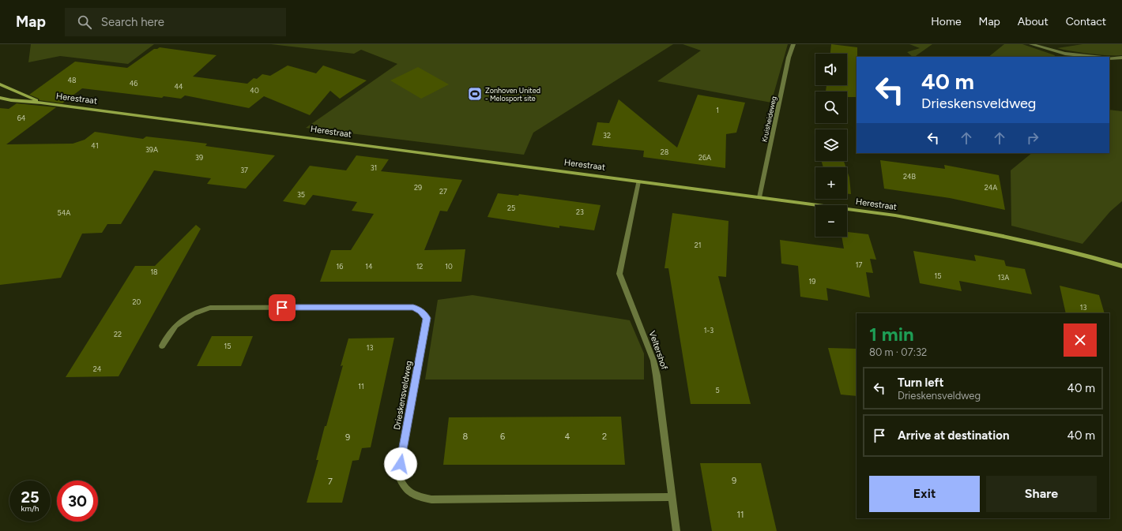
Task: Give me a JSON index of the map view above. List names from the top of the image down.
{
  "streets": {
    "street": [
      "Herestraat",
      "Kruisheideweg",
      "Veltershof",
      "Drieskensveldweg"
    ]
  },
  "crossings": [
    ["Herestraat", "Kruisheideweg"],
    ["Herestraat", "Veltershof"],
    ["Veltershof", "Drieskensveldweg"]
  ],
  "places": {
    "sports": ["Zonhoven United - Melosport site"]
  },
  "house_numbers": [
    "48",
    "46",
    "44",
    "40",
    "1",
    "64",
    "32",
    "41",
    "39A",
    "28",
    "39",
    "26A",
    "31",
    "37",
    "24B",
    "29",
    "24A",
    "27",
    "35",
    "25",
    "23",
    "54A",
    "21",
    "17",
    "16",
    "14",
    "12",
    "10",
    "18",
    "15",
    "13A",
    "19",
    "20",
    "13",
    "1-3",
    "22",
    "15",
    "13",
    "24",
    "11",
    "5",
    "8",
    "6",
    "4",
    "2",
    "9",
    "9",
    "7",
    "11"
  ],
  "page": {
    "header": "Map",
    "search": "Search here",
    "nav": [
      "Home",
      "Map",
      "About",
      "Contact"
    ],
    "map_buttons": ["+", "−"],
    "turn": ["40 m", "Drieskensveldweg"],
    "heading": ["1 min", "80 m · 07:32"],
    "list": [
      {
        "name": "Turn left",
        "note": "Drieskensveldweg",
        "value": "40 m"
      },
      {
        "name": "Arrive at destination",
        "value": "40 m"
      }
    ],
    "buttons": ["Exit", "Share"],
    "speed": "25 km/h",
    "limit": "30"
  }
}
